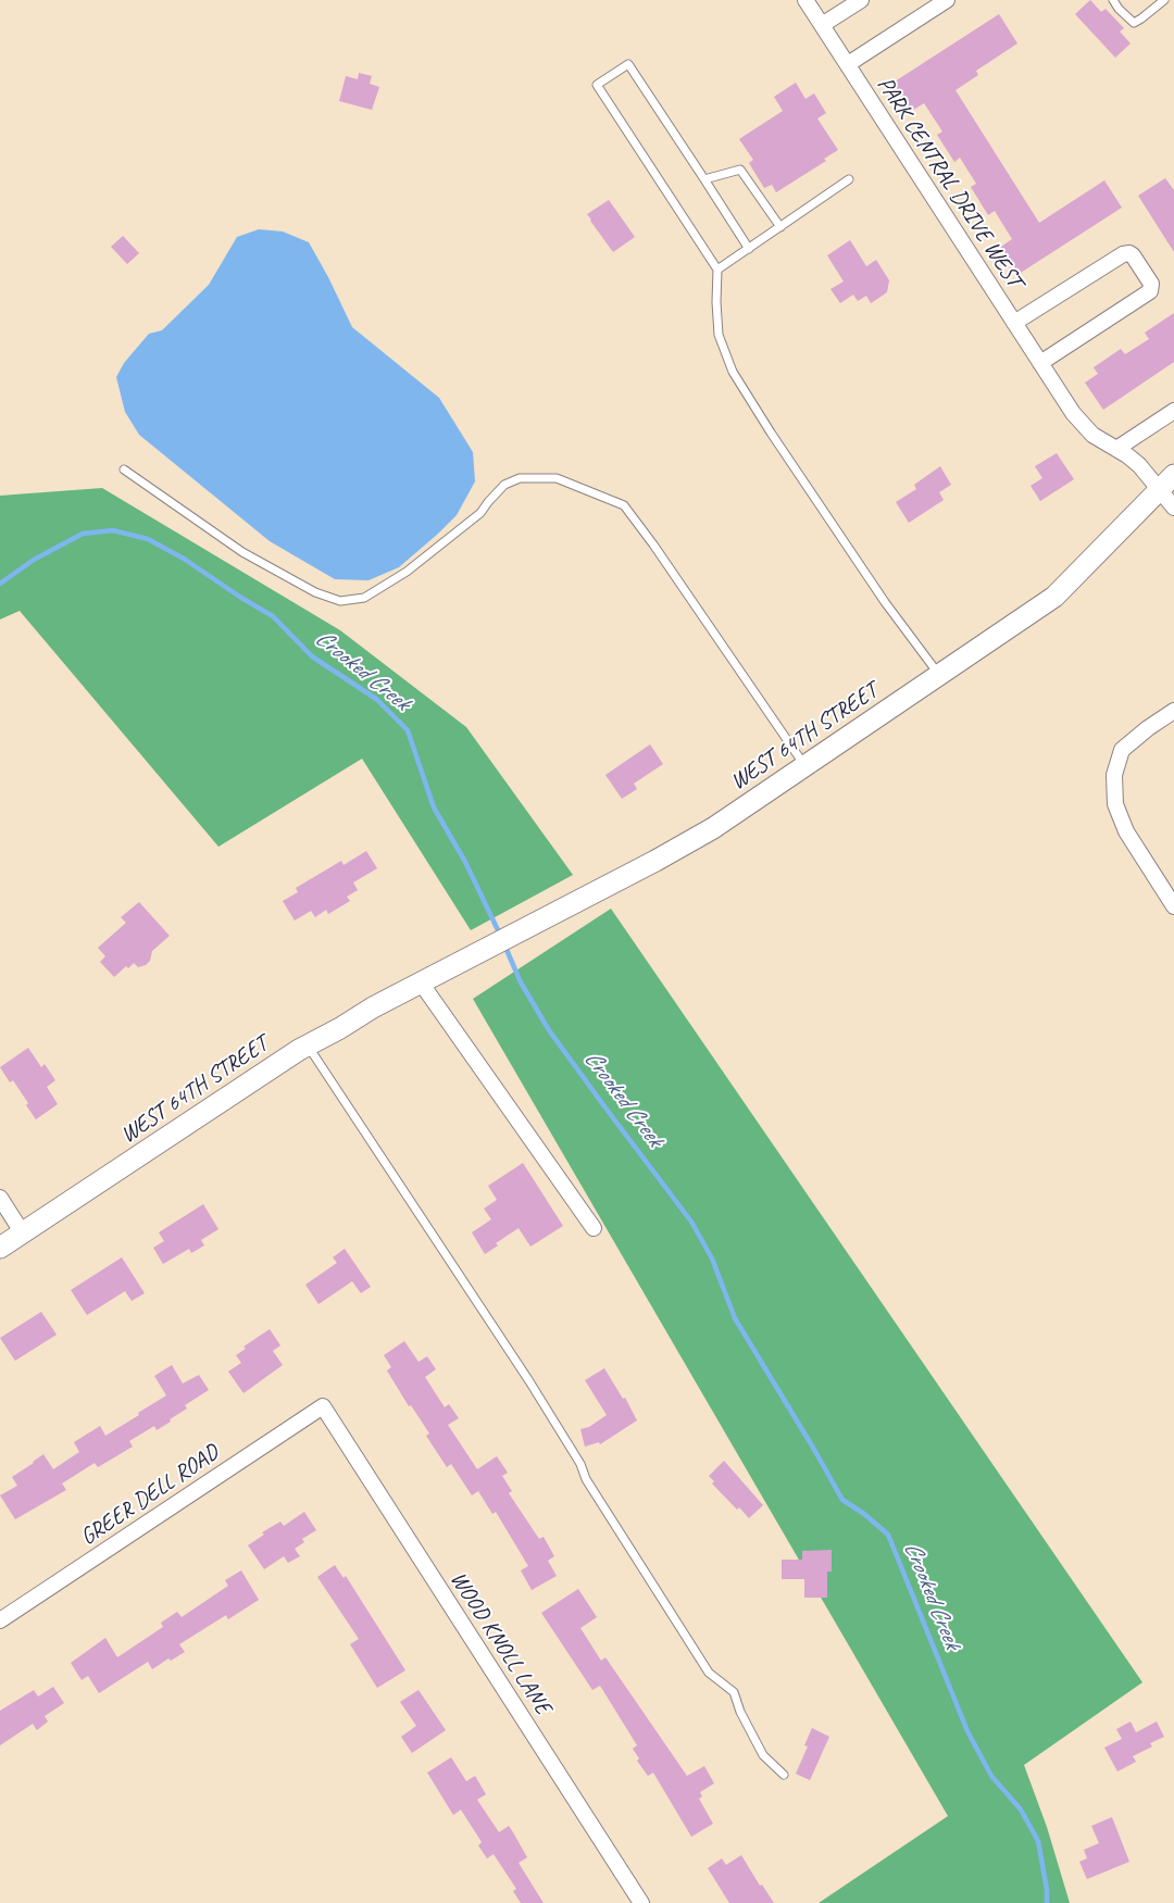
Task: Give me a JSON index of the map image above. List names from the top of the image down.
{
  "streets": {
    "street": [
      "PARK CENTRAL DRIVE WEST",
      "WEST 64TH STREET",
      "GREER DELL ROAD",
      "WOOD KNOLL LANE"
    ]
  },
  "crossings": [
    ["PARK CENTRAL DRIVE WEST", "WEST 64TH STREET"],
    ["GREER DELL ROAD", "WOOD KNOLL LANE"]
  ],
  "water": ["Crooked Creek"]
}
